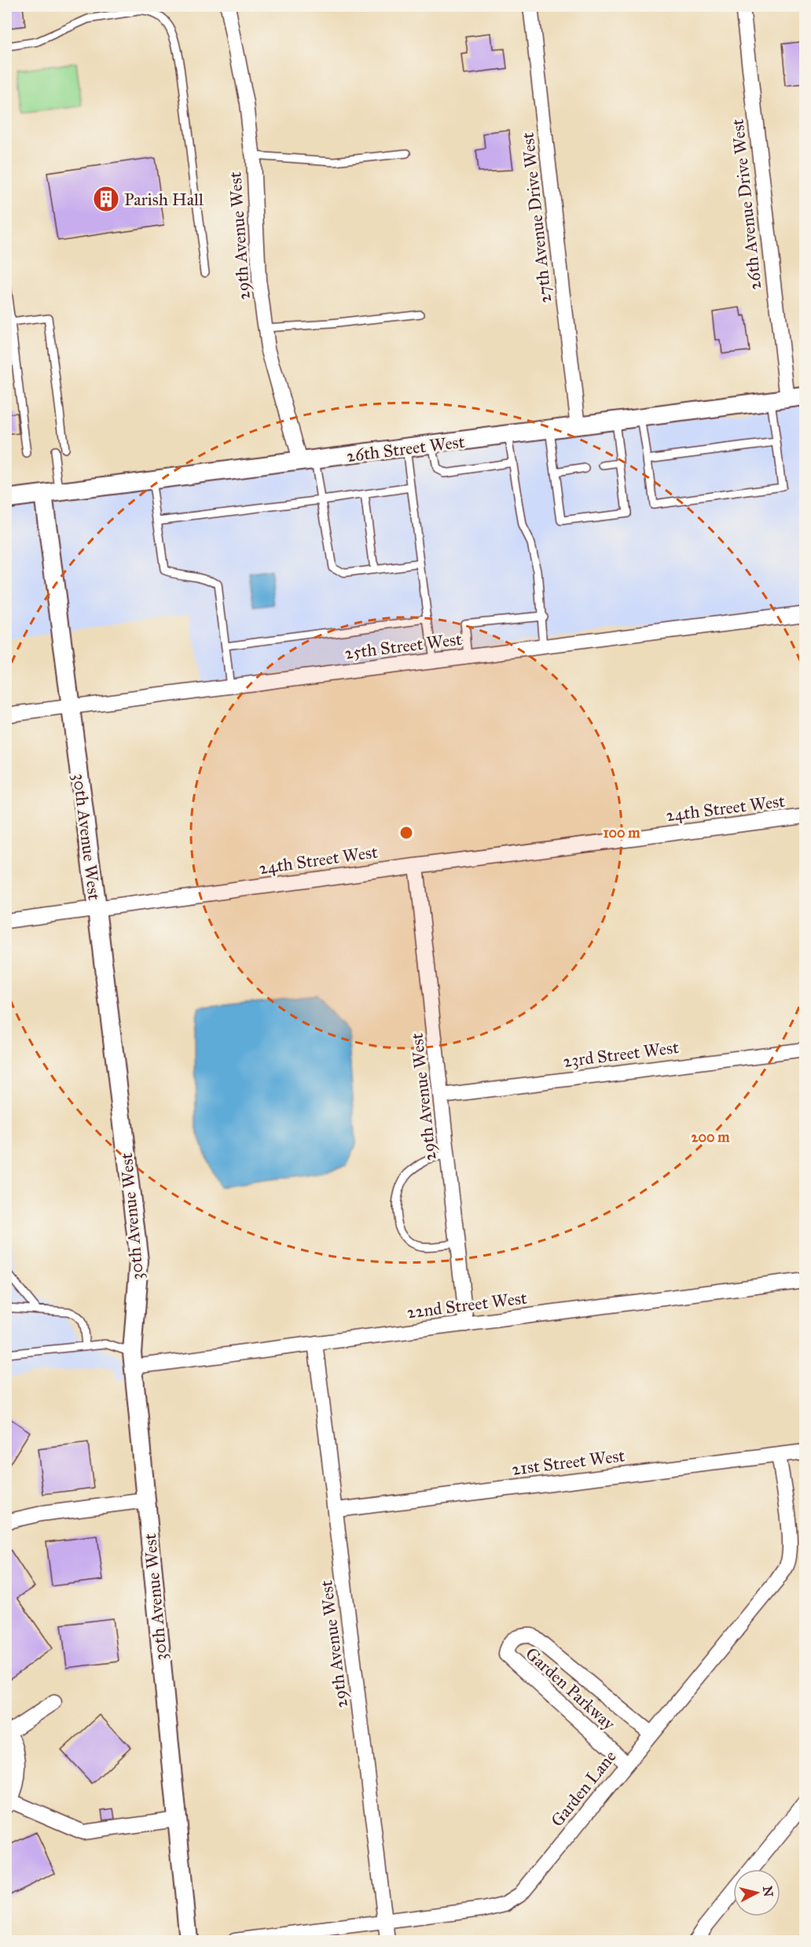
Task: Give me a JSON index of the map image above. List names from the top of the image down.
{
  "streets": {
    "street": [
      "26th Avenue Drive West",
      "27th Avenue Drive West",
      "29th Avenue West",
      "26th Street West",
      "25th Street West",
      "24th Street West",
      "30th Avenue West",
      "23rd Street West",
      "22nd Street West",
      "21st Street West",
      "Garden Parkway",
      "Garden Lane"
    ]
  },
  "crossings": [
    ["26th Avenue Drive West", "26th Street West"],
    ["27th Avenue Drive West", "26th Street West"],
    ["29th Avenue West", "26th Street West"],
    ["29th Avenue West", "24th Street West"],
    ["29th Avenue West", "23rd Street West"],
    ["29th Avenue West", "22nd Street West"],
    ["29th Avenue West", "21st Street West"],
    ["29th Avenue West", "Garden Lane"],
    ["26th Street West", "30th Avenue West"],
    ["25th Street West", "30th Avenue West"],
    ["24th Street West", "30th Avenue West"],
    ["30th Avenue West", "22nd Street West"],
    ["21st Street West", "Garden Lane"],
    ["Garden Parkway", "Garden Lane"]
  ],
  "places": {
    "building": ["Parish Hall"]
  },
  "north": "right",
  "rings": ["100 m", "200 m"]
}
